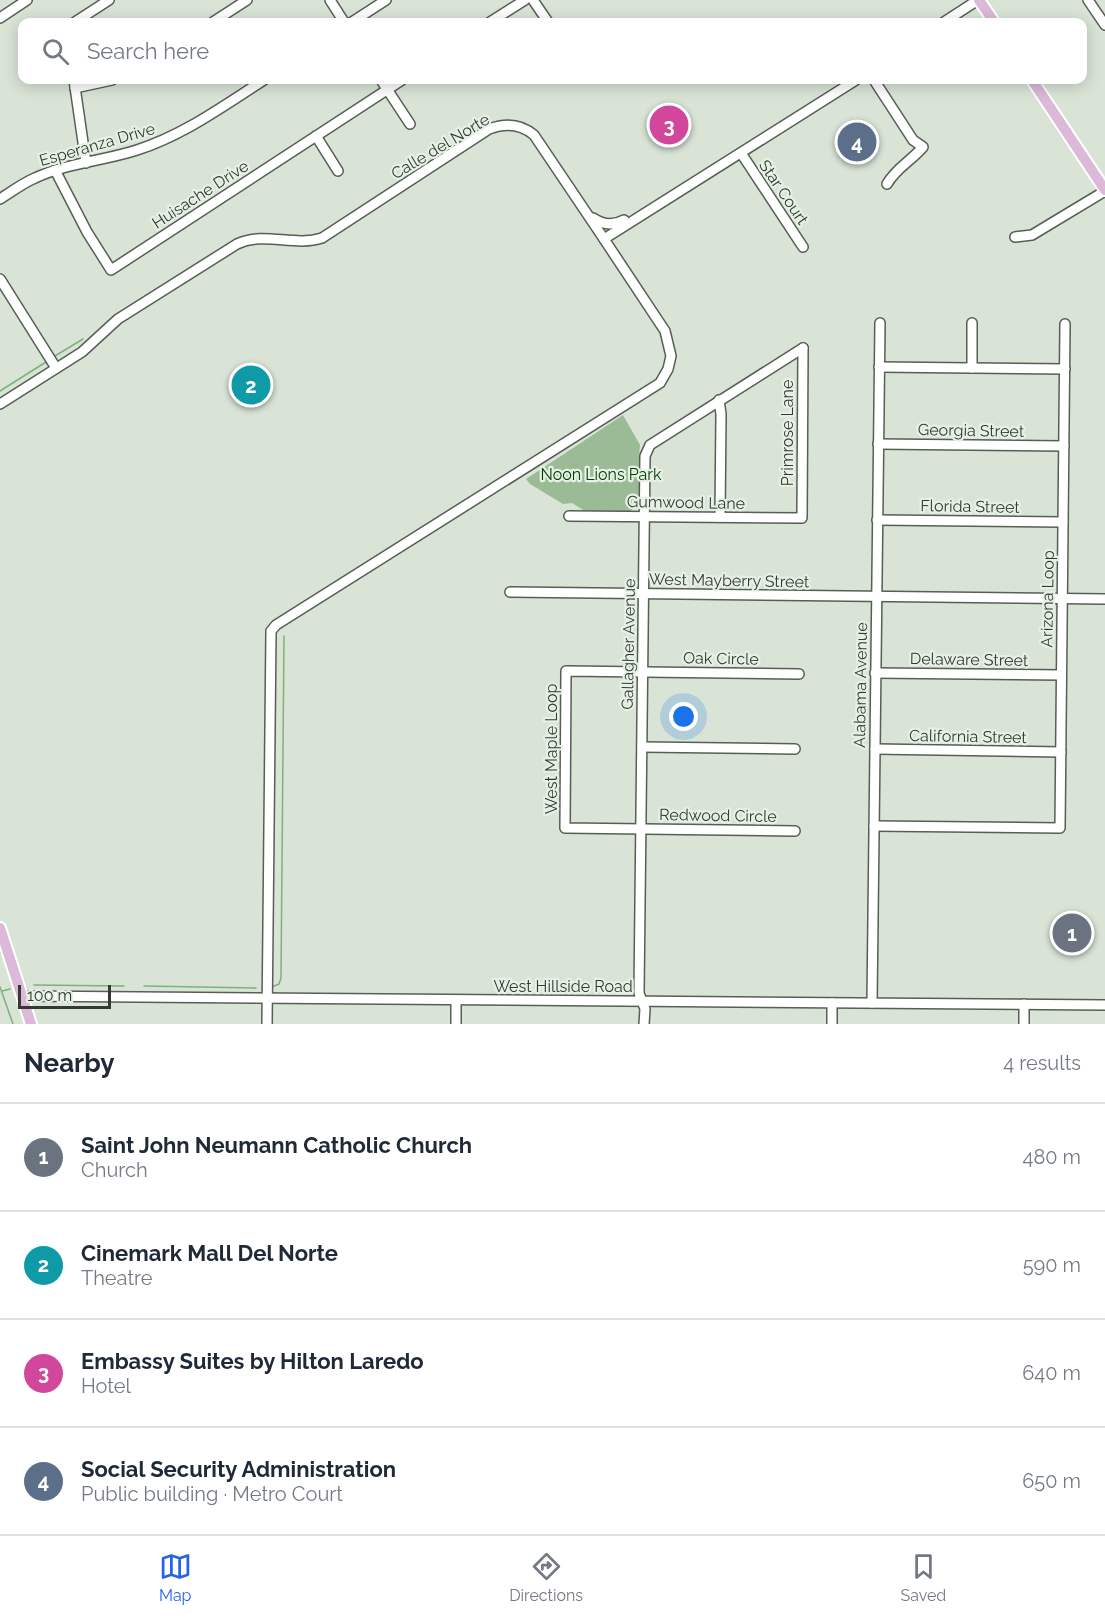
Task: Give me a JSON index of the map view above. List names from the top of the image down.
{
  "streets": {
    "street": [
      "Esperanza Drive",
      "Calle del Norte",
      "Star Court",
      "Huisache Drive",
      "Georgia Street",
      "Primrose Lane",
      "Gumwood Lane",
      "Florida Street",
      "West Mayberry Street",
      "Arizona Loop",
      "Gallagher Avenue",
      "Oak Circle",
      "Delaware Street",
      "Alabama Avenue",
      "California Street",
      "West Maple Loop",
      "Redwood Circle",
      "West Hillside Road"
    ]
  },
  "crossings": [
    ["Esperanza Drive", "Huisache Drive"],
    ["Calle del Norte", "West Hillside Road"],
    ["Georgia Street", "Arizona Loop"],
    ["Georgia Street", "Alabama Avenue"],
    ["Primrose Lane", "Gumwood Lane"],
    ["Primrose Lane", "Gallagher Avenue"],
    ["Gumwood Lane", "Gallagher Avenue"],
    ["Florida Street", "Arizona Loop"],
    ["Florida Street", "Alabama Avenue"],
    ["West Mayberry Street", "Arizona Loop"],
    ["West Mayberry Street", "Gallagher Avenue"],
    ["West Mayberry Street", "Alabama Avenue"],
    ["Arizona Loop", "Delaware Street"],
    ["Arizona Loop", "Alabama Avenue"],
    ["Arizona Loop", "California Street"],
    ["Gallagher Avenue", "Oak Circle"],
    ["Gallagher Avenue", "West Maple Loop"],
    ["Gallagher Avenue", "Redwood Circle"],
    ["Gallagher Avenue", "West Hillside Road"],
    ["Oak Circle", "West Maple Loop"],
    ["Delaware Street", "Alabama Avenue"],
    ["Alabama Avenue", "California Street"],
    ["Alabama Avenue", "West Hillside Road"],
    ["West Maple Loop", "Redwood Circle"]
  ],
  "parks": ["Noon Lions Park"],
  "scale_bar": "100 m",
  "page": {
    "search": "Search here",
    "pins": [
      "3",
      "4",
      "2",
      "1"
    ],
    "scale": "100 m",
    "heading": ["Nearby", "4 results"],
    "list": [
      {
        "mark": "1",
        "name": "Saint John Neumann Catholic Church",
        "note": "Church",
        "value": "480 m"
      },
      {
        "mark": "2",
        "name": "Cinemark Mall Del Norte",
        "note": "Theatre",
        "value": "590 m"
      },
      {
        "mark": "3",
        "name": "Embassy Suites by Hilton Laredo",
        "note": "Hotel",
        "value": "640 m"
      },
      {
        "mark": "4",
        "name": "Social Security Administration",
        "note": "Public building · Metro Court",
        "value": "650 m"
      }
    ],
    "nav": ["Map", "Directions", "Saved"]
  }
}
